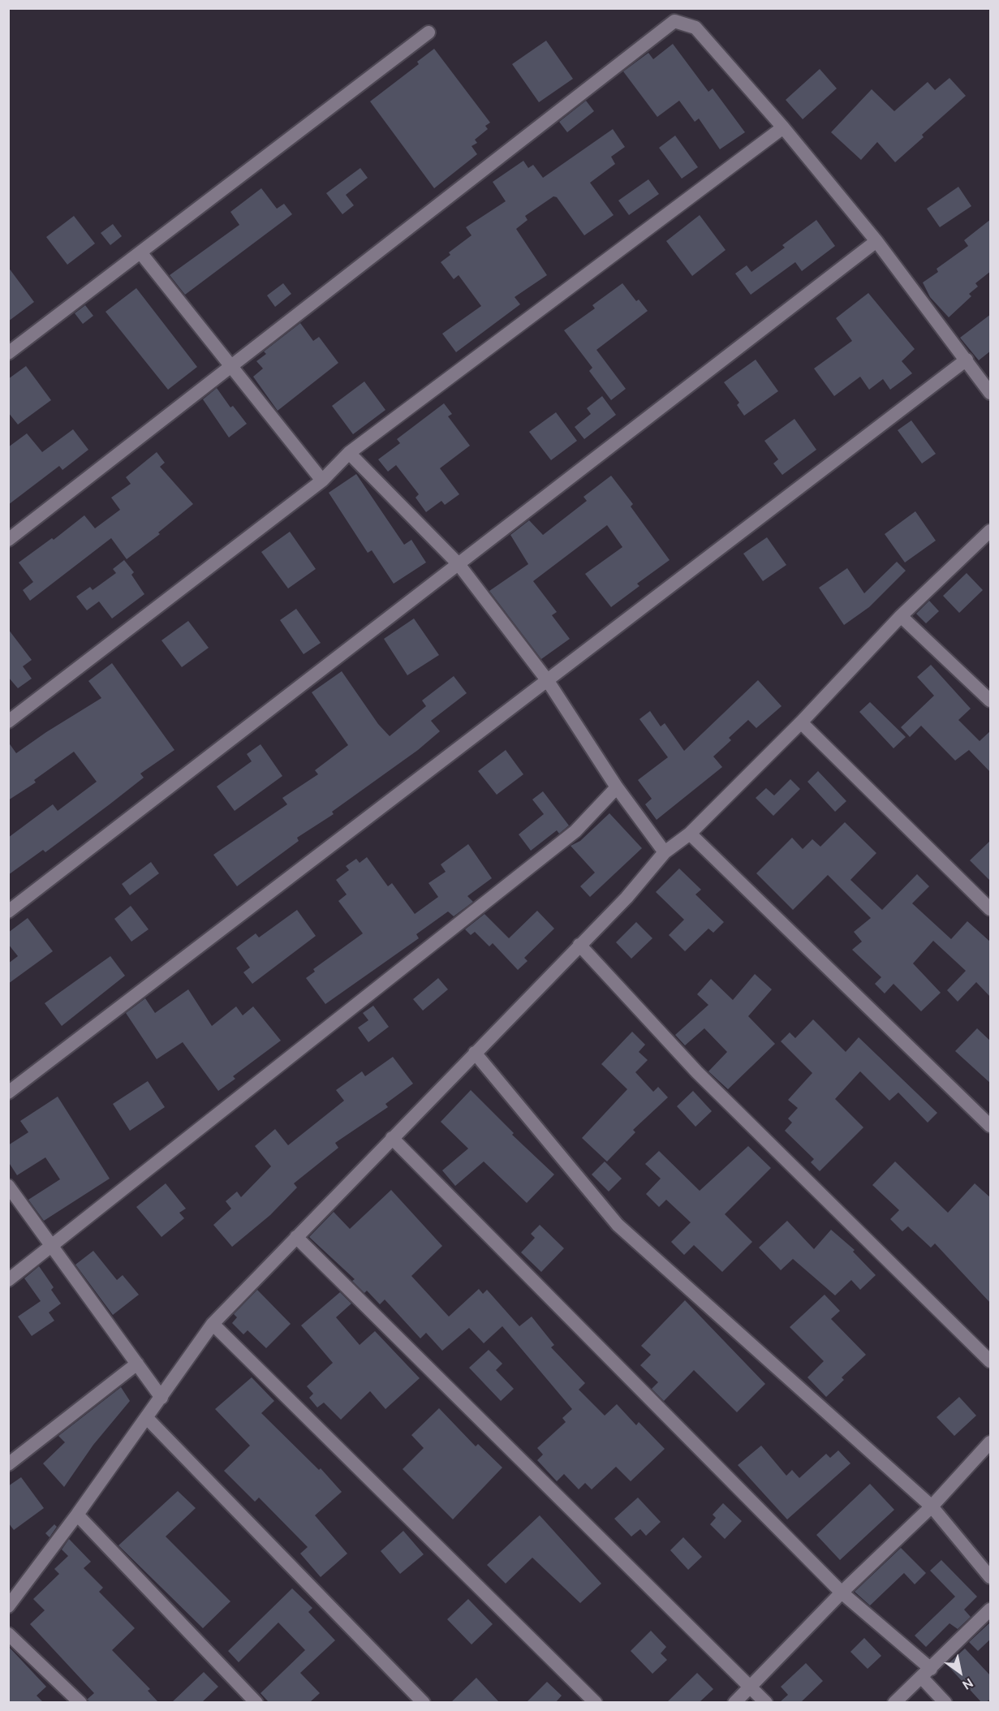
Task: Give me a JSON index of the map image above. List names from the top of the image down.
{
  "north": "bottom right"
}
